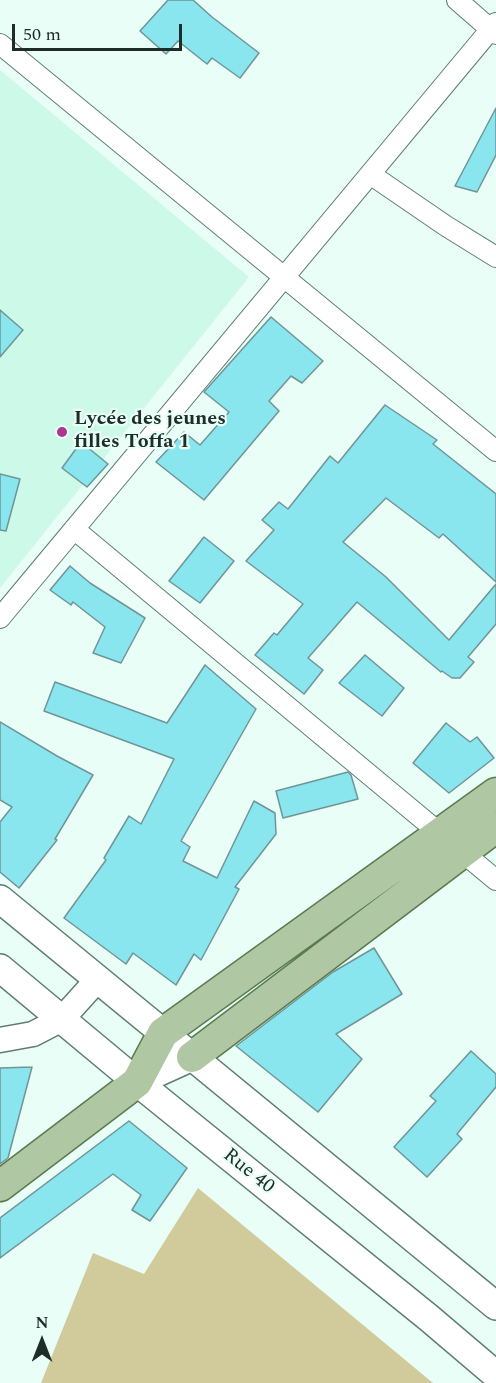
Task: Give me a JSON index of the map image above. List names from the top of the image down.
{
  "streets": {
    "main road": ["Rue 40"]
  },
  "places": ["Lycée des jeunes filles Toffa 1"],
  "scale_bar": "50 m",
  "north": "top"
}
